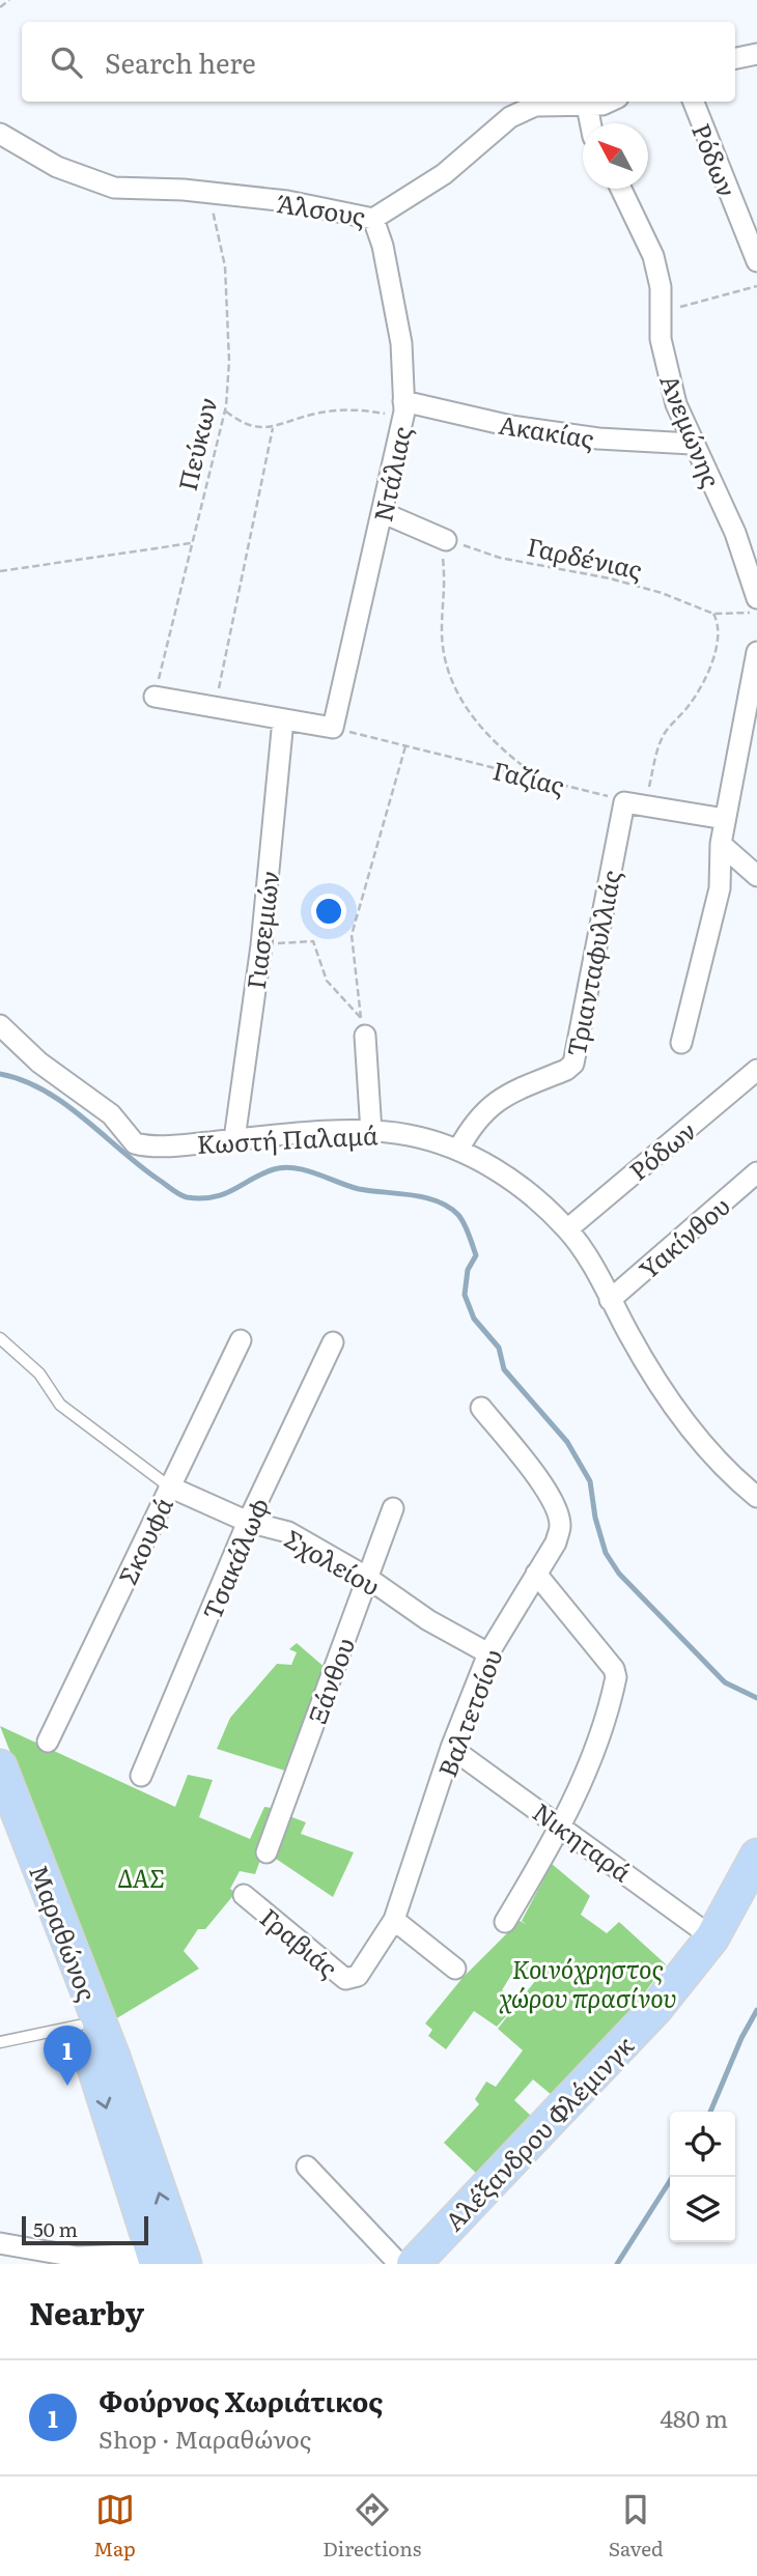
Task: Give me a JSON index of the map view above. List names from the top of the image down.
{
  "streets": {
    "main road": ["Μαραθώνος", "Αλέξανδρου Φλέμινγκ"],
    "street": [
      "Ρόδων",
      "Άλσους",
      "Ακακίας",
      "Ανεμώνης",
      "Ντάλιας",
      "Γιασεμιών",
      "Τριανταφυλλιάς",
      "Κωστή Παλαμά",
      "Υακίνθου",
      "Σκουφά",
      "Τσακάλωφ",
      "Σχολείου",
      "Ξάνθου",
      "Βαλτετσίου",
      "Νικηταρά",
      "Γραβιάς"
    ],
    "path": ["Πεύκων", "Γαρδένιας", "Γαζίας"]
  },
  "crossings": [
    ["Ρόδων", "Κωστή Παλαμά"],
    ["Άλσους", "Πεύκων"],
    ["Άλσους", "Ντάλιας"],
    ["Ακακίας", "Ανεμώνης"],
    ["Ακακίας", "Ντάλιας"],
    ["Ντάλιας", "Γαζίας"],
    ["Γαζίας", "Τριανταφυλλιάς"],
    ["Γιασεμιών", "Κωστή Παλαμά"],
    ["Τριανταφυλλιάς", "Κωστή Παλαμά"],
    ["Κωστή Παλαμά", "Υακίνθου"],
    ["Σκουφά", "Σχολείου"],
    ["Τσακάλωφ", "Σχολείου"],
    ["Σχολείου", "Ξάνθου"],
    ["Σχολείου", "Βαλτετσίου"],
    ["Βαλτετσίου", "Νικηταρά"],
    ["Βαλτετσίου", "Γραβιάς"],
    ["Νικηταρά", "Αλέξανδρου Φλέμινγκ"]
  ],
  "parks": ["ΔΑΣ", "Κοινόχρηστος χώρου πρασίνου"],
  "scale_bar": "50 m",
  "north": "top left",
  "page": {
    "search": "Search here",
    "pins": "1",
    "scale": "50 m",
    "heading": "Nearby",
    "list": [
      {
        "mark": "1",
        "name": "Φούρνος Χωριάτικος",
        "note": "Shop · Μαραθώνος",
        "value": "480 m"
      }
    ],
    "nav": ["Map", "Directions", "Saved"]
  }
}
